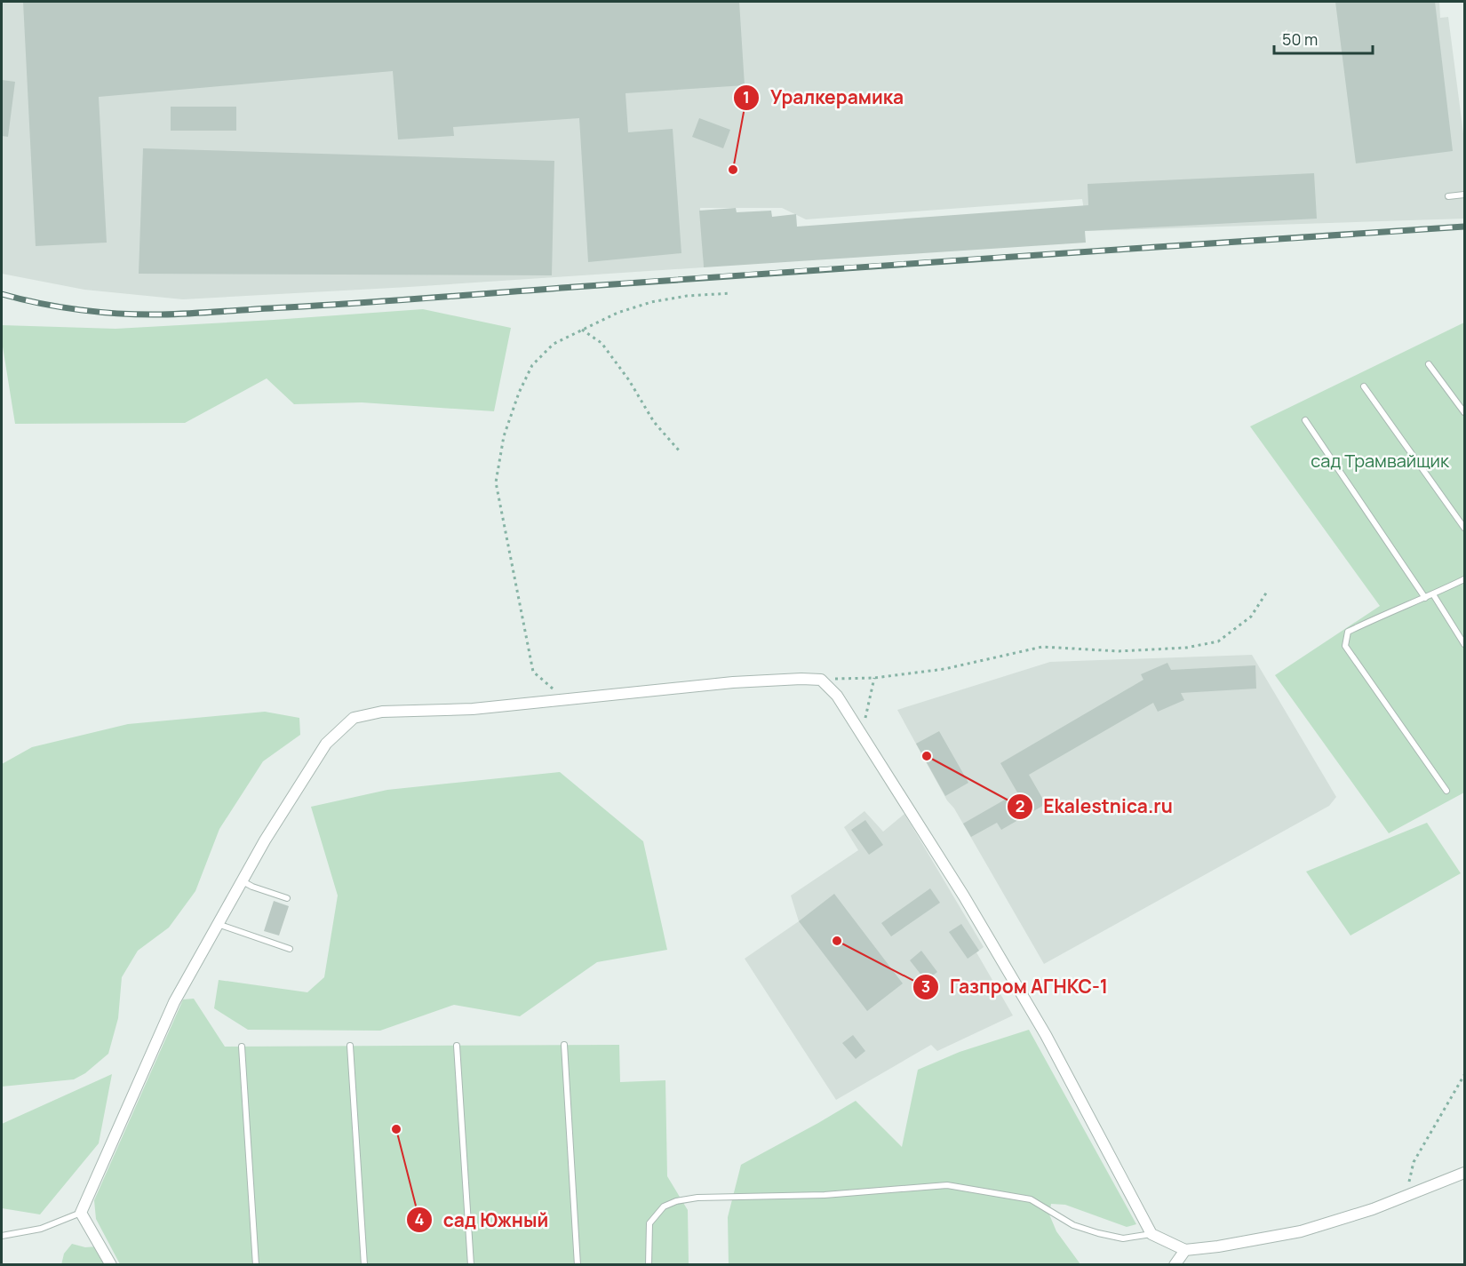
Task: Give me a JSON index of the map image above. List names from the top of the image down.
{
  "parks": ["сад Трамвайщик"],
  "places": [
    "Уралкерамика",
    "Ekalestnica.ru",
    "Газпром АГНКС-1",
    "сад Южный"
  ],
  "scale_bar": "50 m"
}
